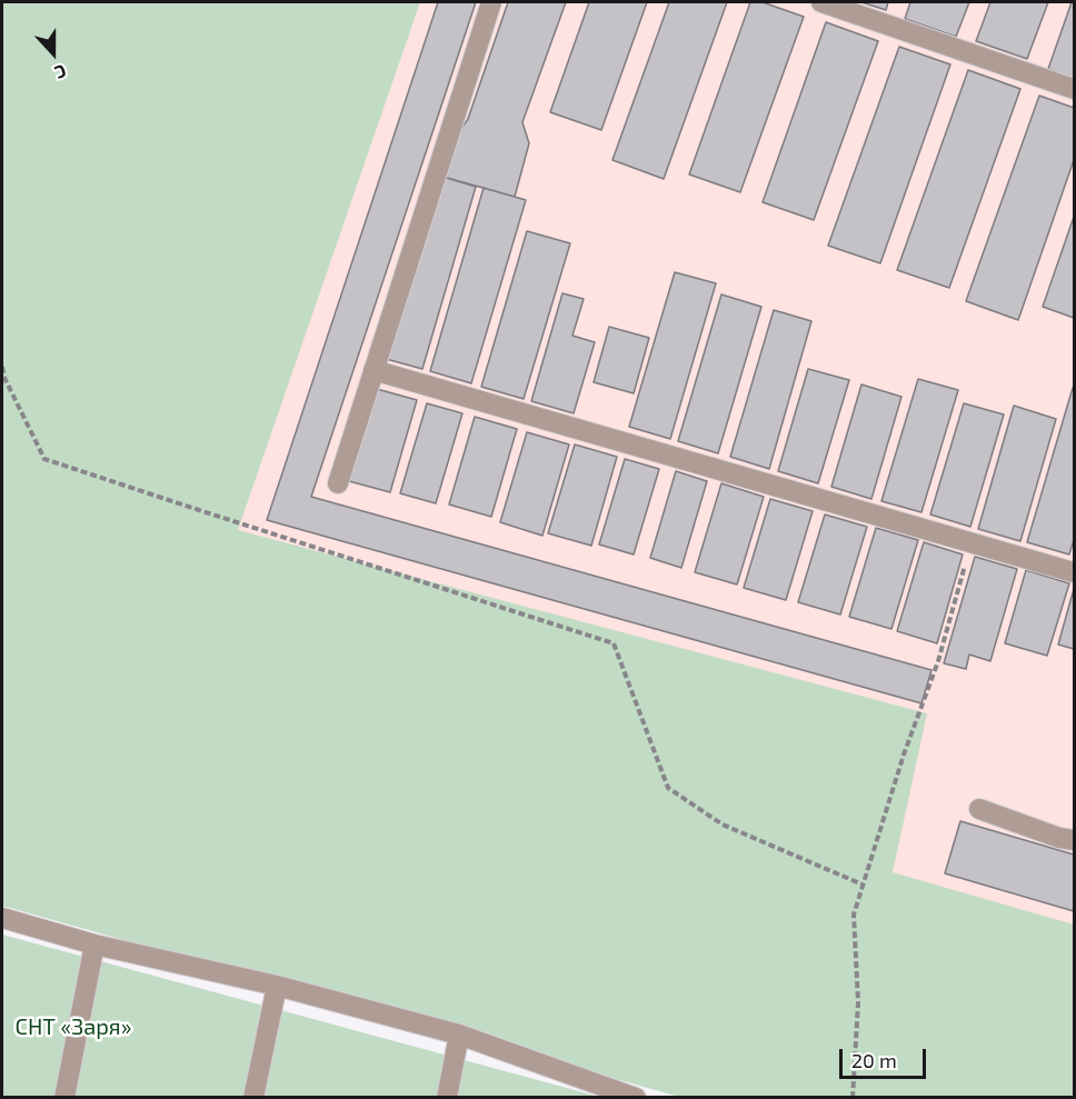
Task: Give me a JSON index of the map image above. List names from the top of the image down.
{
  "parks": ["СНТ «Заря»"],
  "scale_bar": "20 m",
  "north": "bottom"
}
